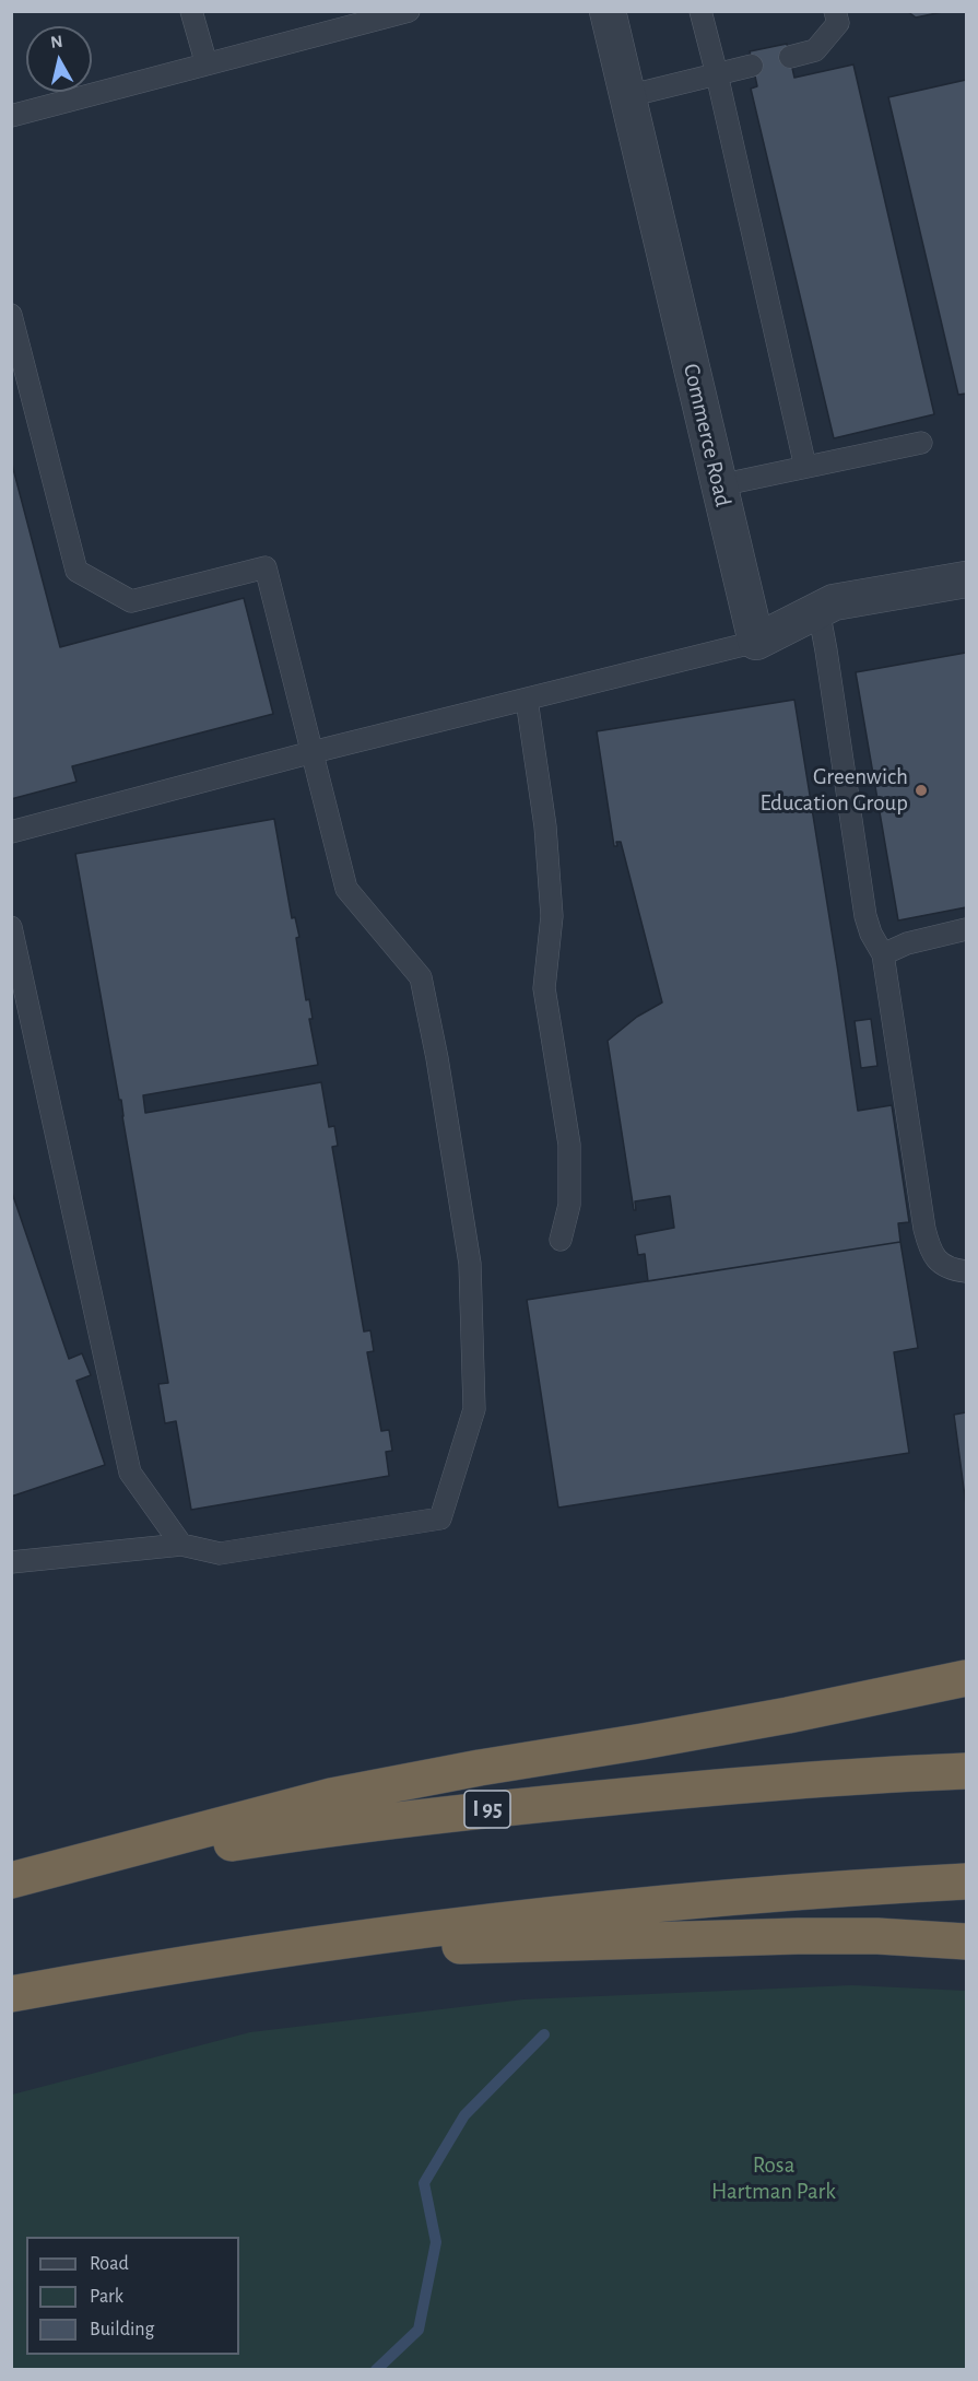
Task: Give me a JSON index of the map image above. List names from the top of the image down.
{
  "streets": {
    "highway": ["I 95"],
    "street": ["Commerce Road"]
  },
  "parks": ["Rosa Hartman Park"],
  "places": ["Greenwich Education Group"],
  "legend": ["Road", "Park", "Building"],
  "north": "top"
}
